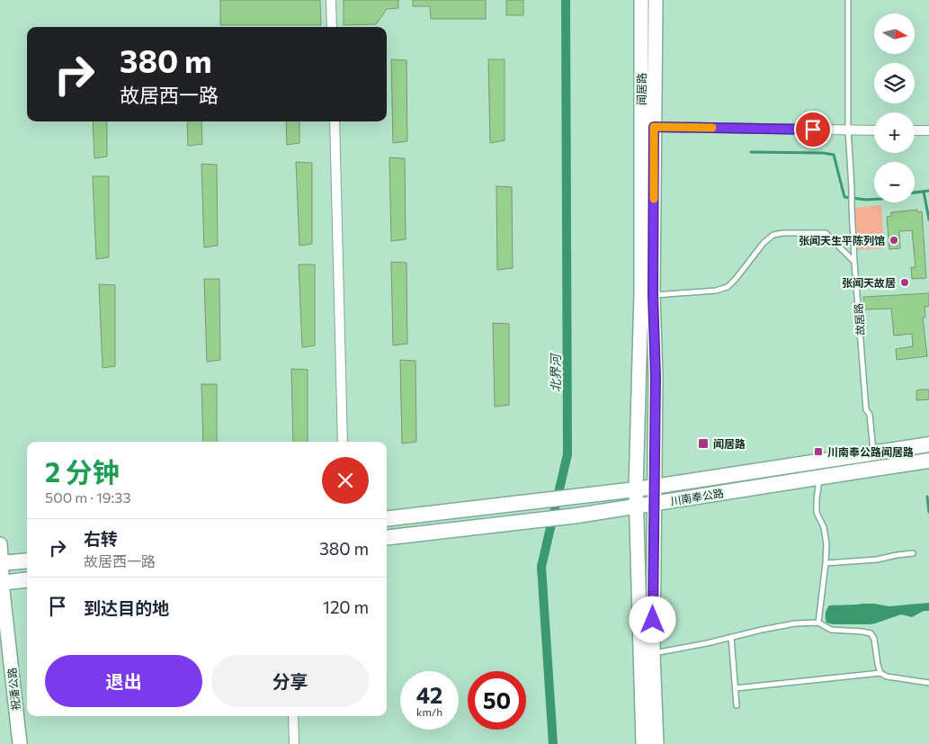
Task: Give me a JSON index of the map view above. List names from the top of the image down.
{
  "streets": {
    "main road": ["闻居路", "川南奉公路", "祝潘公路"],
    "lane": ["故居路"]
  },
  "crossings": [
    ["闻居路", "川南奉公路"],
    ["故居路", "川南奉公路"]
  ],
  "water": ["北界河"],
  "places": {
    "other": ["张闻天生平陈列馆", "张闻天故居"],
    "transit": ["闻居路", "川南奉公路闻居路"]
  },
  "north": "right",
  "page": {
    "map_buttons": ["+", "−"],
    "turn": ["380 m", "故居西一路"],
    "heading": ["2 分钟", "500 m · 19:33"],
    "list": [
      {
        "name": "右转",
        "note": "故居西一路",
        "value": "380 m"
      },
      {
        "name": "到达目的地",
        "value": "120 m"
      }
    ],
    "buttons": ["退出", "分享"],
    "speed": "42 km/h",
    "limit": "50"
  }
}
